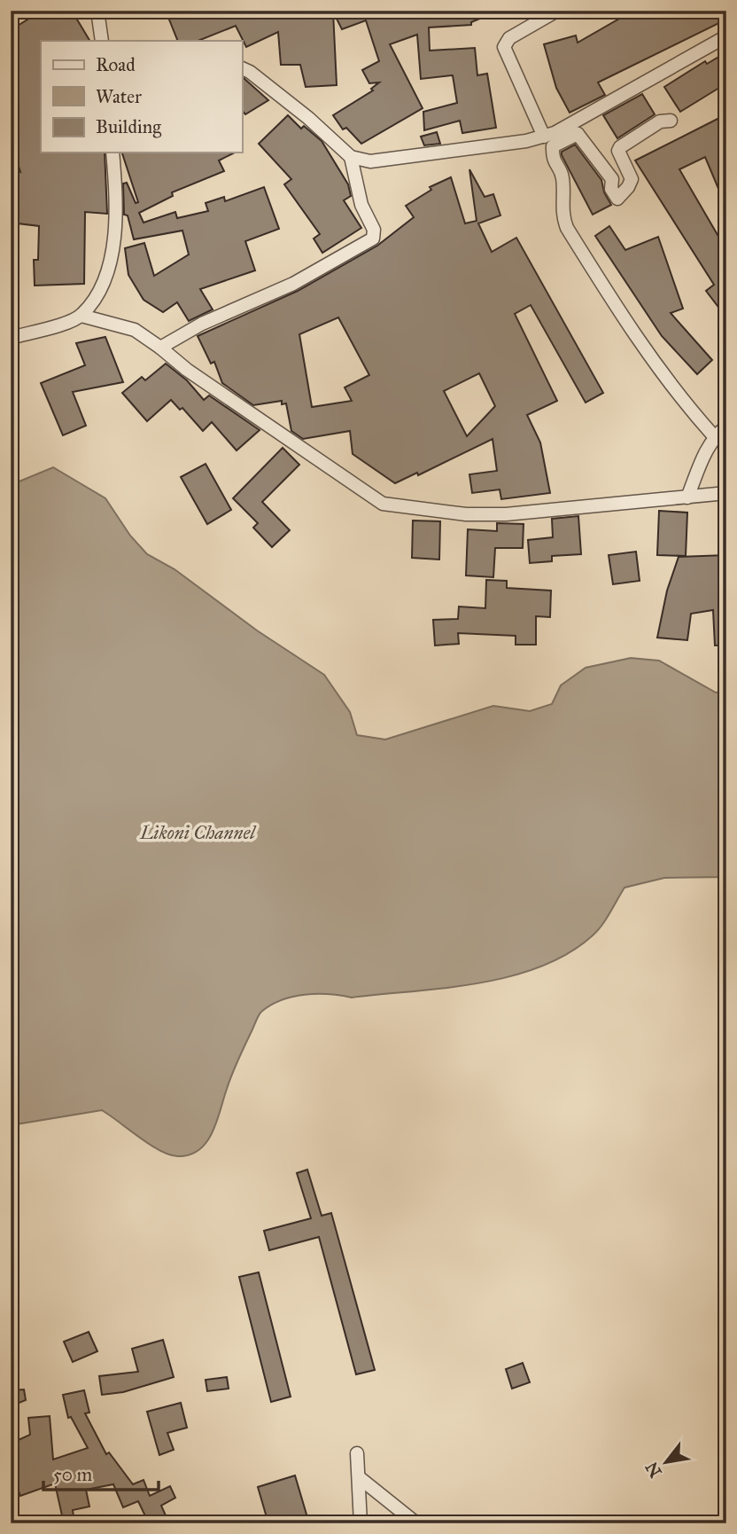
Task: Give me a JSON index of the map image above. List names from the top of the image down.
{
  "water": ["Likoni Channel"],
  "legend": ["Road", "Water", "Building"],
  "scale_bar": "50 m",
  "north": "bottom left"
}
